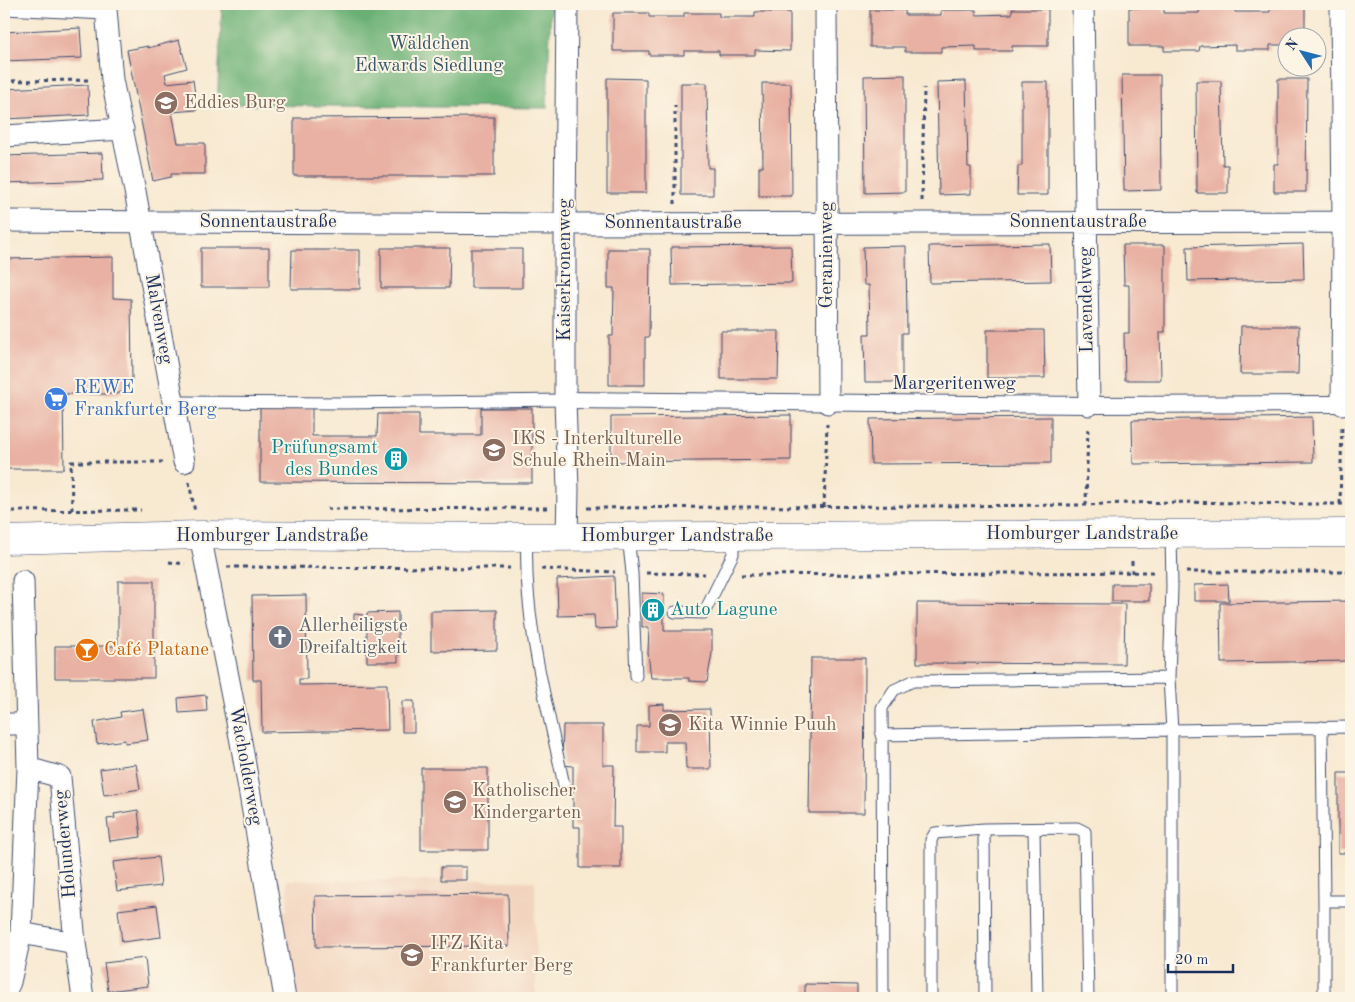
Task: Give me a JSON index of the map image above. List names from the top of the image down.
{
  "streets": {
    "street": [
      "Sonnentaustraße",
      "Geranienweg",
      "Kaiserkronenweg",
      "Lavendelweg",
      "Malvenweg",
      "Margeritenweg",
      "Homburger Landstraße",
      "Wacholderweg",
      "Holunderweg"
    ]
  },
  "crossings": [
    ["Sonnentaustraße", "Geranienweg"],
    ["Sonnentaustraße", "Kaiserkronenweg"],
    ["Sonnentaustraße", "Lavendelweg"],
    ["Sonnentaustraße", "Malvenweg"],
    ["Geranienweg", "Margeritenweg"],
    ["Kaiserkronenweg", "Margeritenweg"],
    ["Kaiserkronenweg", "Homburger Landstraße"],
    ["Lavendelweg", "Margeritenweg"],
    ["Homburger Landstraße", "Wacholderweg"]
  ],
  "parks": ["Wäldchen Edwards Siedlung"],
  "places": {
    "school or university": [
      "Eddies Burg",
      "IKS - Interkulturelle Schule Rhein Main",
      "Kita Winnie Puuh",
      "Katholischer Kindergarten",
      "IFZ Kita Frankfurter Berg"
    ],
    "supermarket": ["REWE Frankfurter Berg"],
    "building": ["Prüfungsamt des Bundes", "Auto Lagune"],
    "church": ["Allerheiligste Dreifaltigkeit"],
    "bar": ["Café Platane"]
  },
  "scale_bar": "20 m",
  "north": "top left"
}
